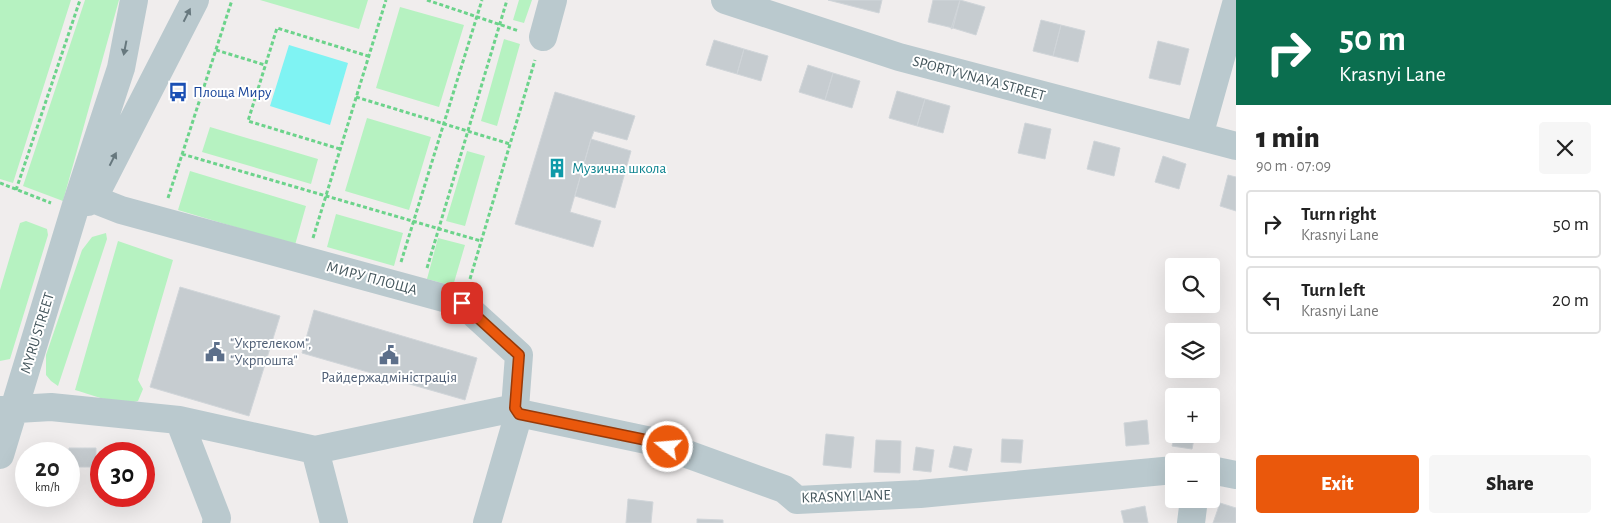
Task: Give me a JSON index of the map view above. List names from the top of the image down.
{
  "streets": {
    "street": [
      "SPORTYVNAYA STREET",
      "МИРУ ПЛОЩА",
      "MYRU STREET",
      "KRASNYI LANE"
    ]
  },
  "crossings": [
    ["МИРУ ПЛОЩА", "MYRU STREET"]
  ],
  "places": {
    "bus stop": ["Площа Миру"],
    "building": ["Музична школа"],
    "public building": ["\"Укртелеком\", \"Укрпошта\"", "Райдержадміністрація"]
  },
  "page": {
    "turn": ["50 m", "Krasnyi Lane"],
    "heading": ["1 min", "90 m · 07:09"],
    "list": [
      {
        "name": "Turn right",
        "note": "Krasnyi Lane",
        "value": "50 m"
      },
      {
        "name": "Turn left",
        "note": "Krasnyi Lane",
        "value": "20 m"
      }
    ],
    "map_buttons": ["+", "−"],
    "speed": "20 km/h",
    "limit": "30",
    "buttons": ["Exit", "Share"]
  }
}
